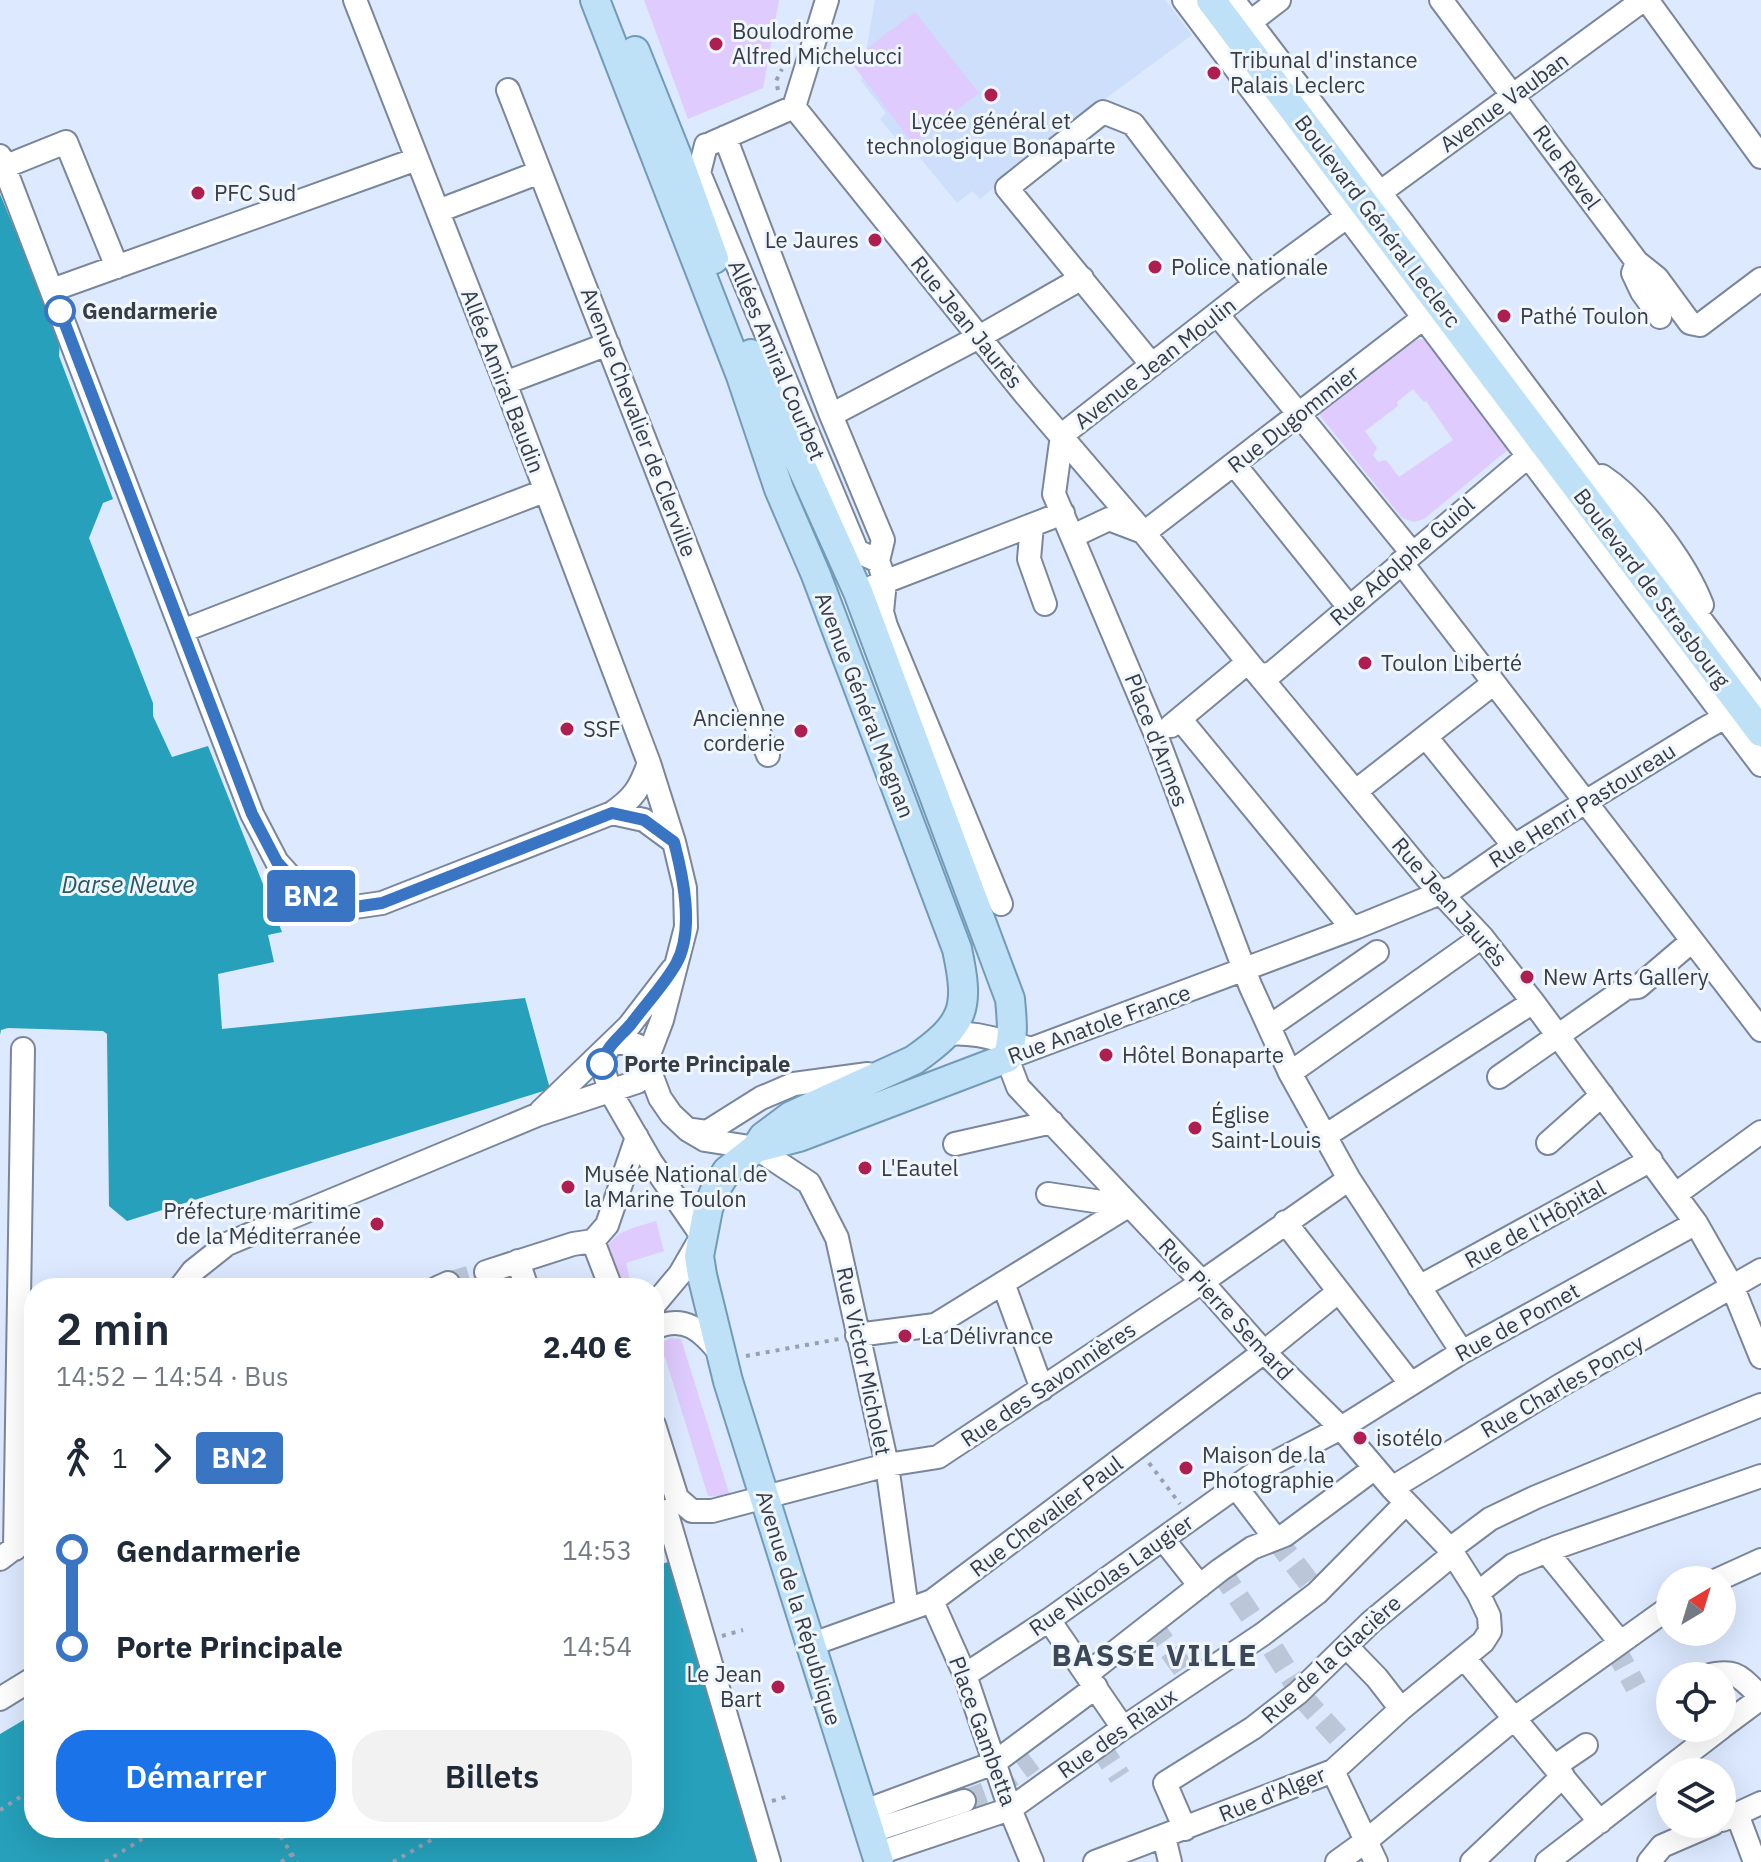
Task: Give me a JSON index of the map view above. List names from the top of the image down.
{
  "streets": {
    "main road": [
      "Boulevard Général Leclerc",
      "Boulevard de Strasbourg",
      "Avenue Général Magnan",
      "Rue Anatole France",
      "Avenue de la République"
    ],
    "street": [
      "Avenue Vauban",
      "Rue Revel",
      "Rue Jean Jaurès",
      "Allées Amiral Courbet",
      "Avenue Jean Moulin",
      "Allée Amiral Baudin",
      "Rue Dugommier",
      "Avenue Chevalier de Clerville",
      "Rue Adolphe Guiol",
      "Place d'Armes",
      "Rue Henri Pastoureau",
      "Rue de l'Hôpital",
      "Rue Pierre Semard",
      "Rue de Pomet",
      "Rue Victor Micholet",
      "Rue des Savonnières",
      "Rue Charles Poncy",
      "Rue Chevalier Paul",
      "Rue Nicolas Laugier",
      "Rue de la Glacière",
      "Place Gambetta",
      "Rue des Riaux",
      "Rue d'Alger"
    ]
  },
  "crossings": [
    ["Avenue Vauban", "Rue Revel"],
    ["Avenue Vauban", "Boulevard Général Leclerc"],
    ["Avenue Vauban", "Avenue Jean Moulin"],
    ["Boulevard Général Leclerc", "Avenue Jean Moulin"],
    ["Boulevard Général Leclerc", "Rue Dugommier"],
    ["Boulevard Général Leclerc", "Rue Adolphe Guiol"],
    ["Boulevard Général Leclerc", "Boulevard de Strasbourg"],
    ["Rue Jean Jaurès", "Avenue Jean Moulin"],
    ["Rue Jean Jaurès", "Rue Dugommier"],
    ["Rue Jean Jaurès", "Rue Adolphe Guiol"],
    ["Rue Jean Jaurès", "Place d'Armes"],
    ["Rue Jean Jaurès", "Rue Henri Pastoureau"],
    ["Rue Jean Jaurès", "Rue Anatole France"],
    ["Rue Jean Jaurès", "Rue de l'Hôpital"],
    ["Rue Jean Jaurès", "Rue de Pomet"],
    ["Rue Jean Jaurès", "Rue Charles Poncy"],
    ["Avenue Jean Moulin", "Place d'Armes"],
    ["Rue Adolphe Guiol", "Boulevard de Strasbourg"],
    ["Rue Adolphe Guiol", "Place d'Armes"],
    ["Boulevard de Strasbourg", "Rue Henri Pastoureau"],
    ["Avenue Général Magnan", "Rue Anatole France"],
    ["Avenue Général Magnan", "Rue Pierre Semard"],
    ["Avenue Général Magnan", "Rue Victor Micholet"],
    ["Avenue Général Magnan", "Avenue de la République"],
    ["Place d'Armes", "Rue Anatole France"],
    ["Place d'Armes", "Rue de l'Hôpital"],
    ["Place d'Armes", "Rue de Pomet"],
    ["Place d'Armes", "Rue des Savonnières"],
    ["Rue Henri Pastoureau", "Rue Anatole France"],
    ["Rue Anatole France", "Rue Pierre Semard"],
    ["Rue Anatole France", "Rue Victor Micholet"],
    ["Rue Pierre Semard", "Rue de Pomet"],
    ["Rue Pierre Semard", "Rue des Savonnières"],
    ["Rue Pierre Semard", "Rue Charles Poncy"],
    ["Rue Pierre Semard", "Rue Chevalier Paul"],
    ["Rue Pierre Semard", "Rue Nicolas Laugier"],
    ["Rue Pierre Semard", "Rue de la Glacière"],
    ["Rue Pierre Semard", "Rue des Riaux"],
    ["Rue Pierre Semard", "Rue d'Alger"],
    ["Rue de Pomet", "Rue Nicolas Laugier"],
    ["Rue Victor Micholet", "Rue des Savonnières"],
    ["Rue Victor Micholet", "Rue Chevalier Paul"],
    ["Rue des Savonnières", "Avenue de la République"],
    ["Rue Charles Poncy", "Rue des Riaux"],
    ["Rue Chevalier Paul", "Avenue de la République"],
    ["Rue Chevalier Paul", "Place Gambetta"],
    ["Rue Nicolas Laugier", "Place Gambetta"],
    ["Avenue de la République", "Rue des Riaux"],
    ["Rue de la Glacière", "Rue d'Alger"],
    ["Place Gambetta", "Rue des Riaux"]
  ],
  "districts": ["BASSE VILLE"],
  "water": ["Darse Neuve"],
  "places": [
    "Boulodrome Alfred Michelucci",
    "Tribunal d'instance Palais Leclerc",
    "Lycée général et technologique Bonaparte",
    "PFC Sud",
    "Le Jaures",
    "Police nationale",
    "Gendarmerie",
    "Pathé Toulon",
    "Toulon Liberté",
    "SSF",
    "Ancienne corderie",
    "New Arts Gallery",
    "Hôtel Bonaparte",
    "Porte Principale",
    "Église Saint-Louis",
    "L'Eautel",
    "Musée National de la Marine Toulon",
    "Préfecture maritime de la Méditerranée",
    "La Délivrance",
    "isotélo",
    "Maison de la Photographie",
    "Le Jean Bart"
  ],
  "lines": ["bus line BN2"],
  "north": "top right",
  "page": {
    "on_map": "BN2",
    "heading": ["2 min", "14:52 – 14:54 · Bus", "2.40 €"],
    "legs": ["1", "BN2"],
    "list": [
      {
        "name": "Gendarmerie",
        "value": "14:53"
      },
      {
        "name": "Porte Principale",
        "value": "14:54"
      }
    ],
    "buttons": ["Démarrer", "Billets"]
  }
}
